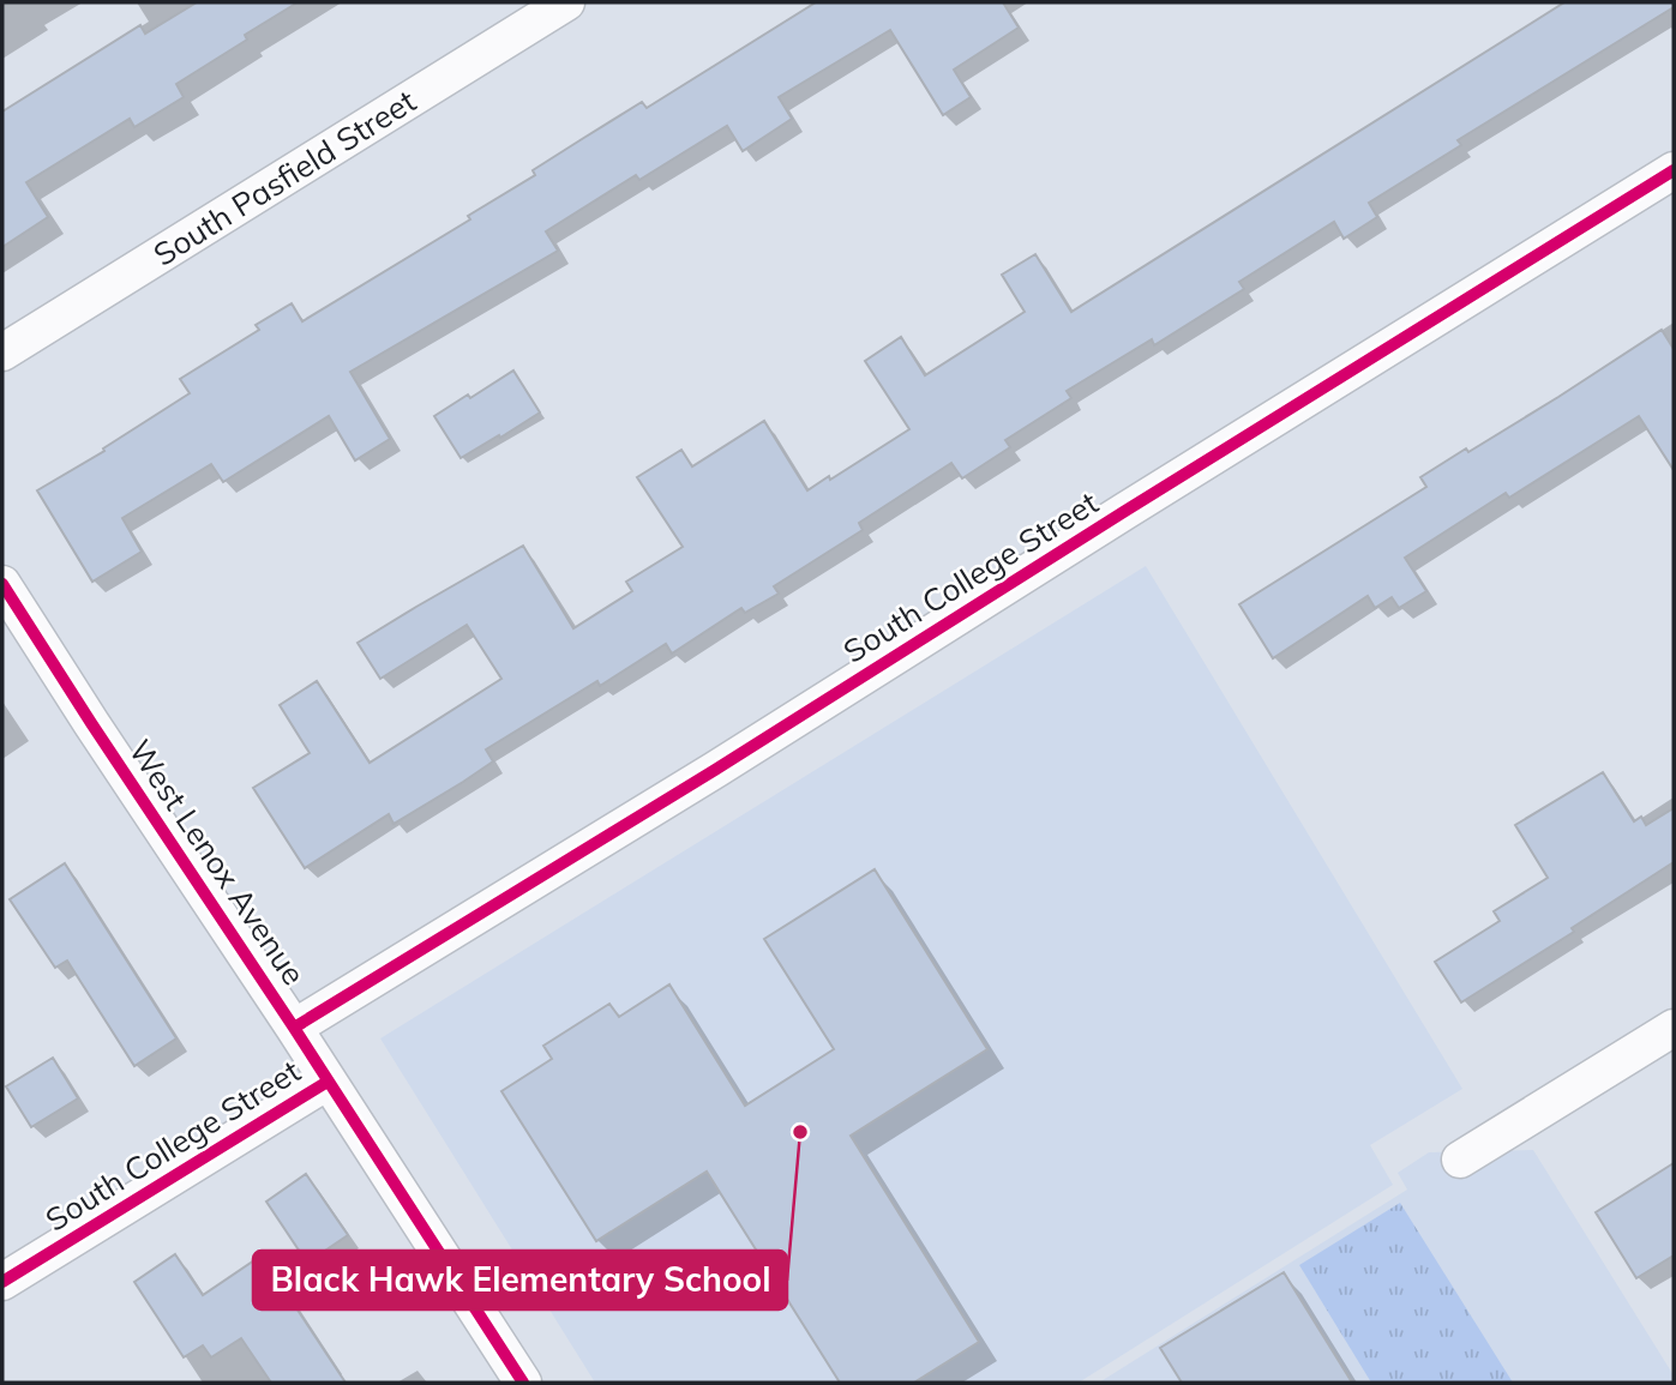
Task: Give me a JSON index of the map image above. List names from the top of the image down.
{
  "streets": {
    "street": ["South Pasfield Street", "South College Street", "West Lenox Avenue"]
  },
  "crossings": [
    ["South College Street", "West Lenox Avenue"]
  ],
  "places": ["Black Hawk Elementary School"]
}
